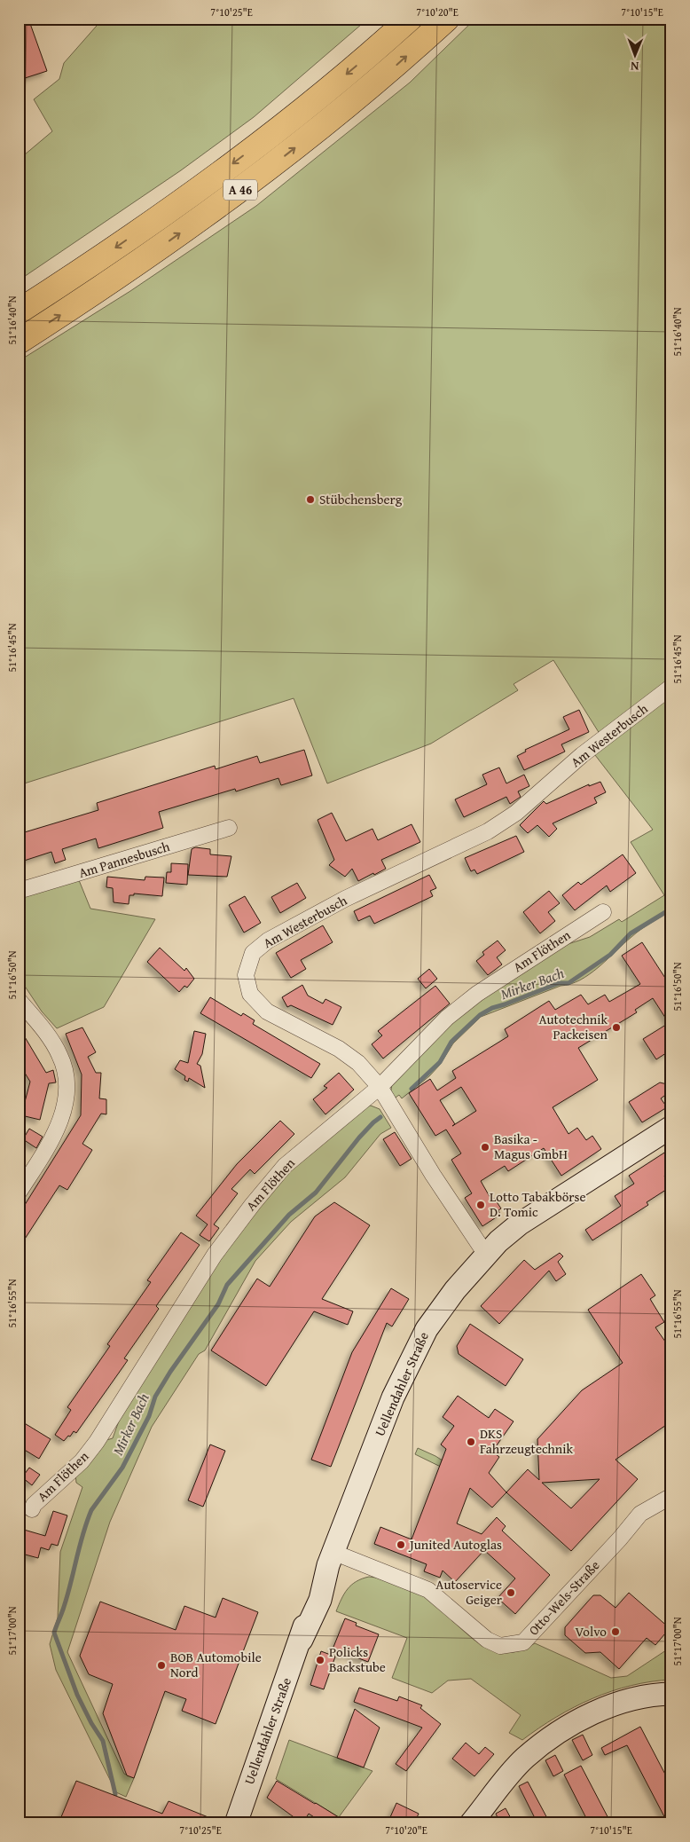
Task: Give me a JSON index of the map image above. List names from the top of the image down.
{
  "streets": {
    "highway": ["A 46"],
    "main road": ["Uellendahler Straße"],
    "street": [
      "Am Westerbusch",
      "Am Pannesbusch",
      "Am Flöthen",
      "Otto-Wels-Straße"
    ]
  },
  "crossings": [
    ["Am Westerbusch", "Am Flöthen"],
    ["Am Westerbusch", "Uellendahler Straße"],
    ["Uellendahler Straße", "Otto-Wels-Straße"]
  ],
  "water": ["Mirker Bach"],
  "places": [
    "Stübchensberg",
    "Autotechnik Packeisen",
    "Basika - Magus GmbH",
    "Lotto Tabakbörse D. Tomic",
    "DKS Fahrzeugtechnik",
    "Junited Autoglas",
    "Autoservice Geiger",
    "Volvo",
    "Policks Backstube",
    "BOB Automobile Nord"
  ],
  "north": "bottom",
  "coordinates": [
    "7°10'25\"E",
    "7°10'20\"E",
    "7°10'15\"E",
    "51°16'40\"N",
    "51°16'45\"N",
    "51°16'50\"N",
    "51°16'55\"N",
    "51°17'00\"N"
  ]
}
